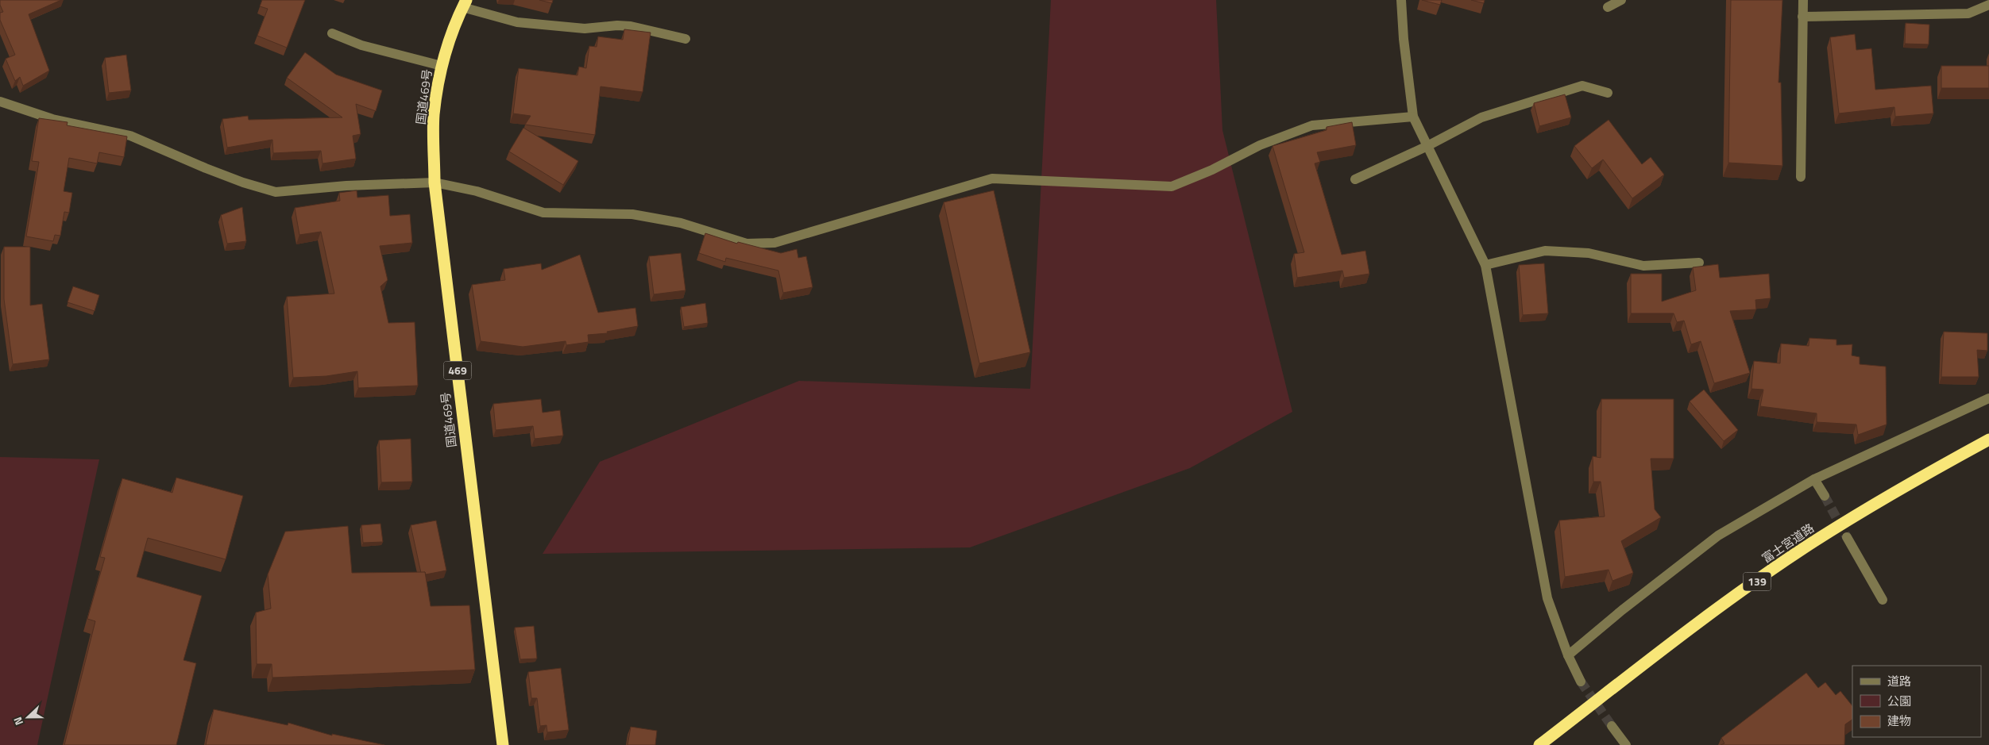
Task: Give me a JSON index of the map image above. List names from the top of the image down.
{
  "streets": {
    "highway": [
      "国道469号",
      "469",
      "富士宮道路",
      "139"
    ]
  },
  "legend": ["道路", "公園", "建物"],
  "north": "left"
}
